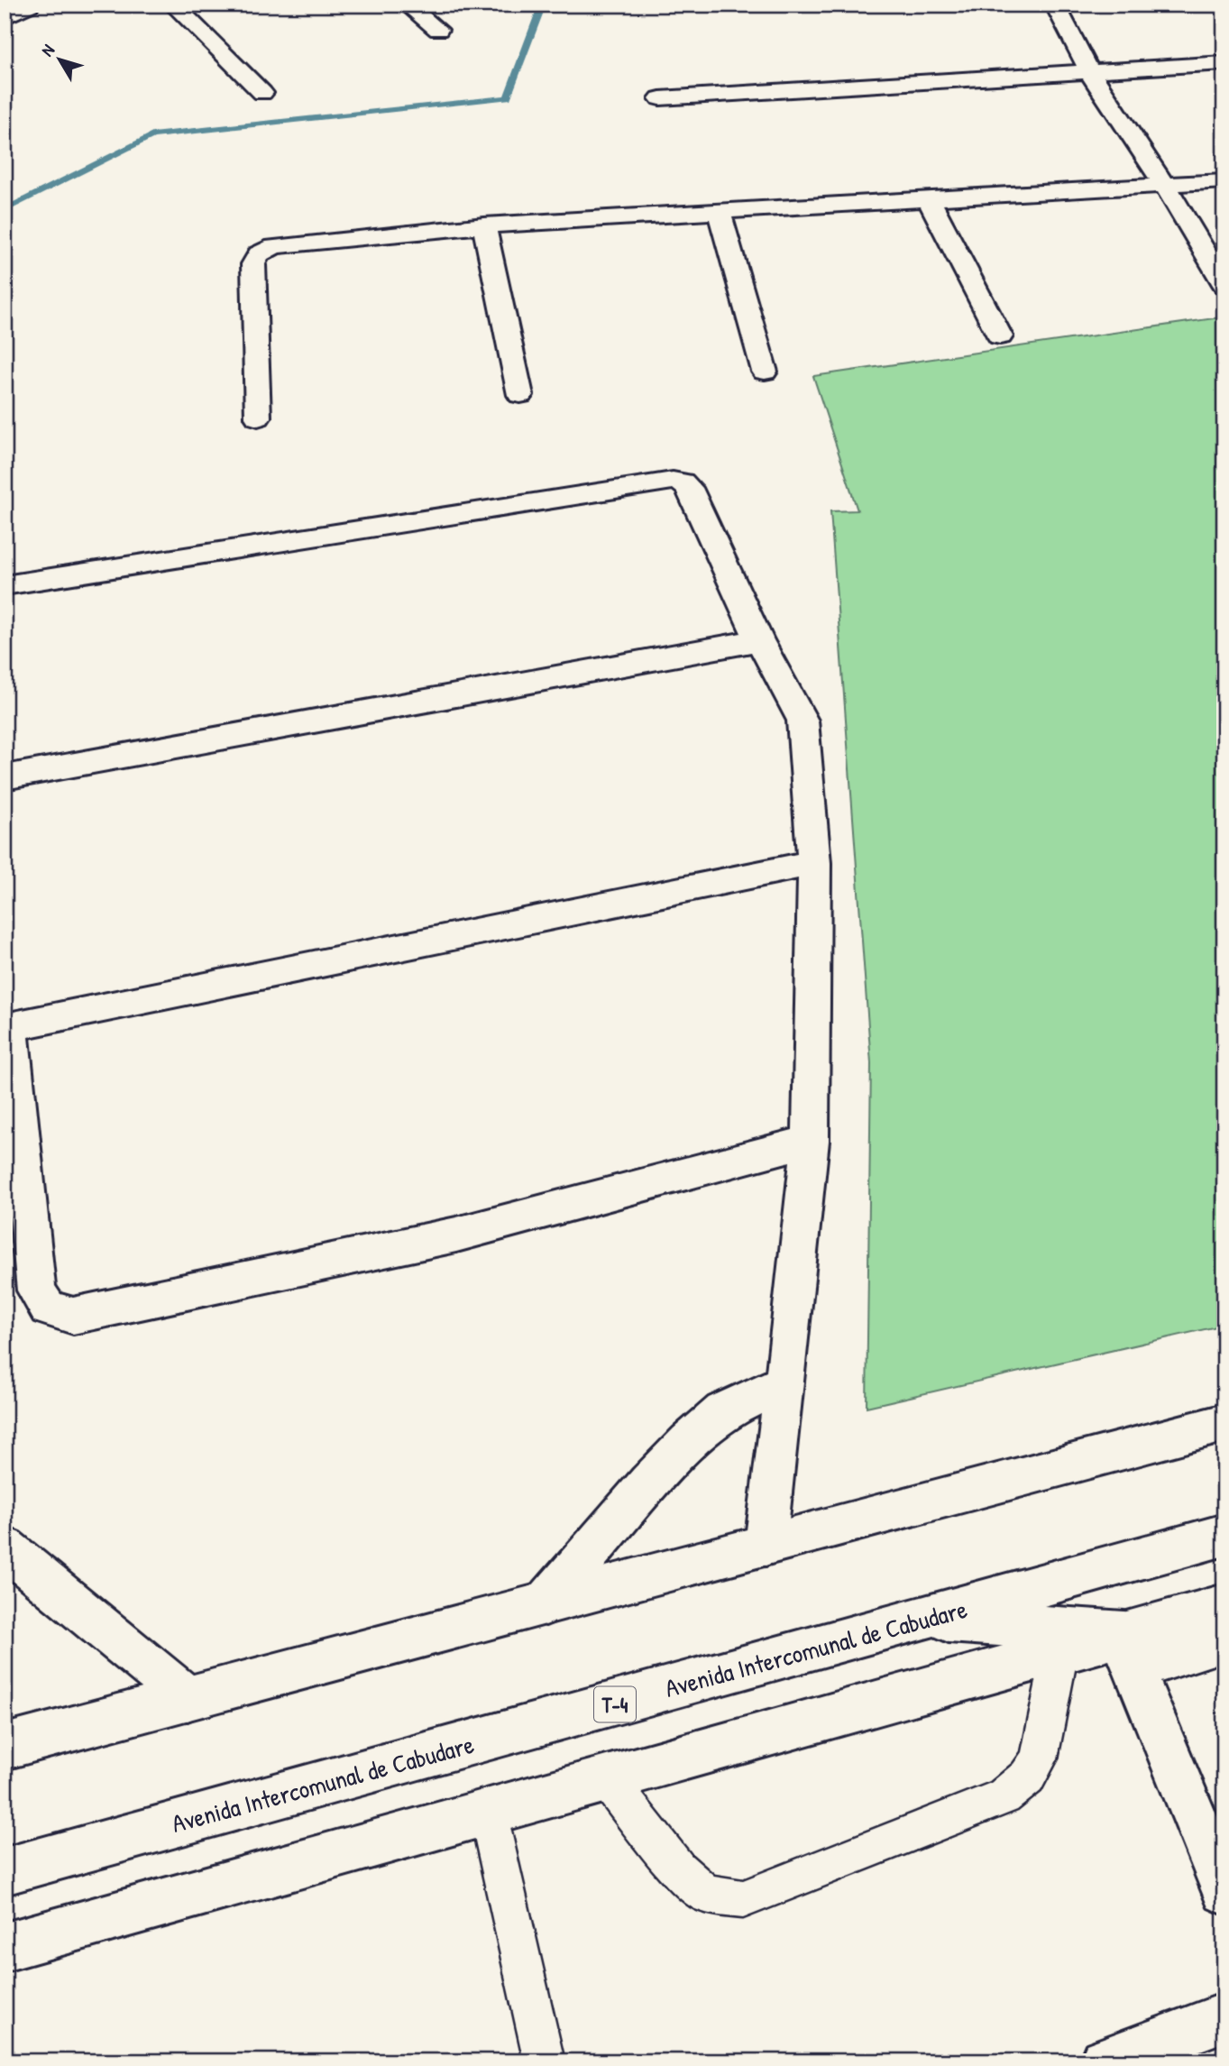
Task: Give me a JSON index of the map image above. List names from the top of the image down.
{
  "streets": {
    "main road": ["Avenida Intercomunal de Cabudare", "T-4"]
  },
  "north": "top left"
}
